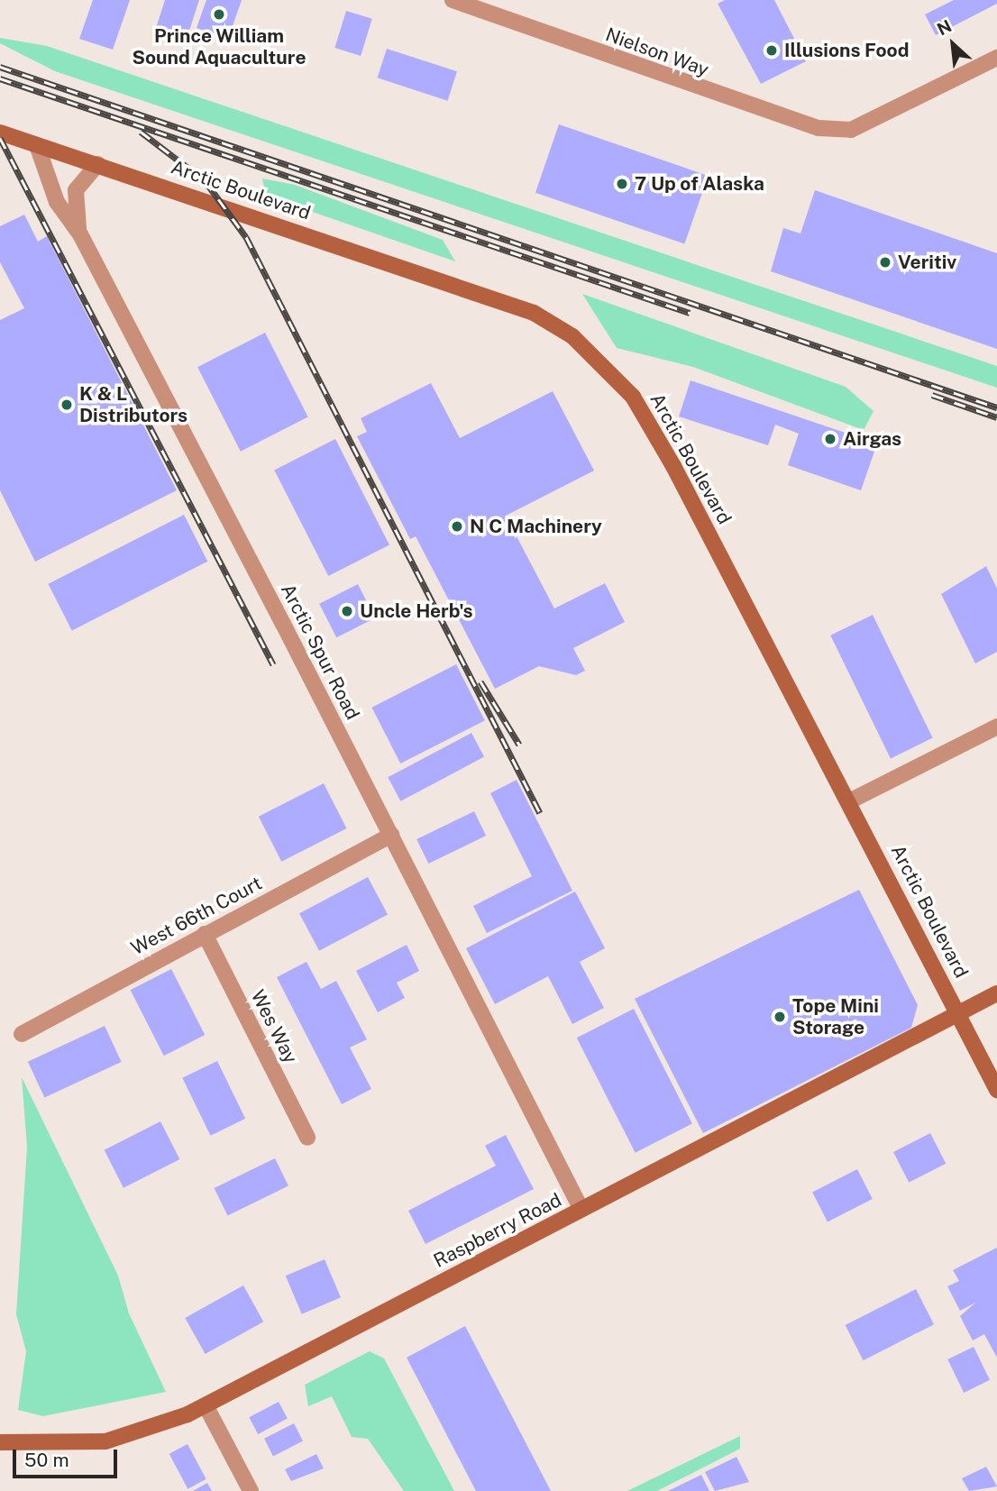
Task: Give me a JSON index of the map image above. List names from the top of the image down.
{
  "streets": {
    "main road": ["Arctic Boulevard", "Raspberry Road"],
    "street": [
      "Nielson Way",
      "Arctic Spur Road",
      "West 66th Court",
      "Wes Way"
    ]
  },
  "crossings": [
    ["Arctic Boulevard", "Arctic Spur Road"],
    ["Arctic Boulevard", "Raspberry Road"],
    ["Arctic Spur Road", "West 66th Court"],
    ["Arctic Spur Road", "Raspberry Road"],
    ["West 66th Court", "Wes Way"]
  ],
  "places": [
    "Prince William Sound Aquaculture",
    "Illusions Food",
    "7 Up of Alaska",
    "Veritiv",
    "K & L Distributors",
    "Airgas",
    "N C Machinery",
    "Uncle Herb's",
    "Tope Mini Storage"
  ],
  "scale_bar": "50 m",
  "north": "top left"
}
